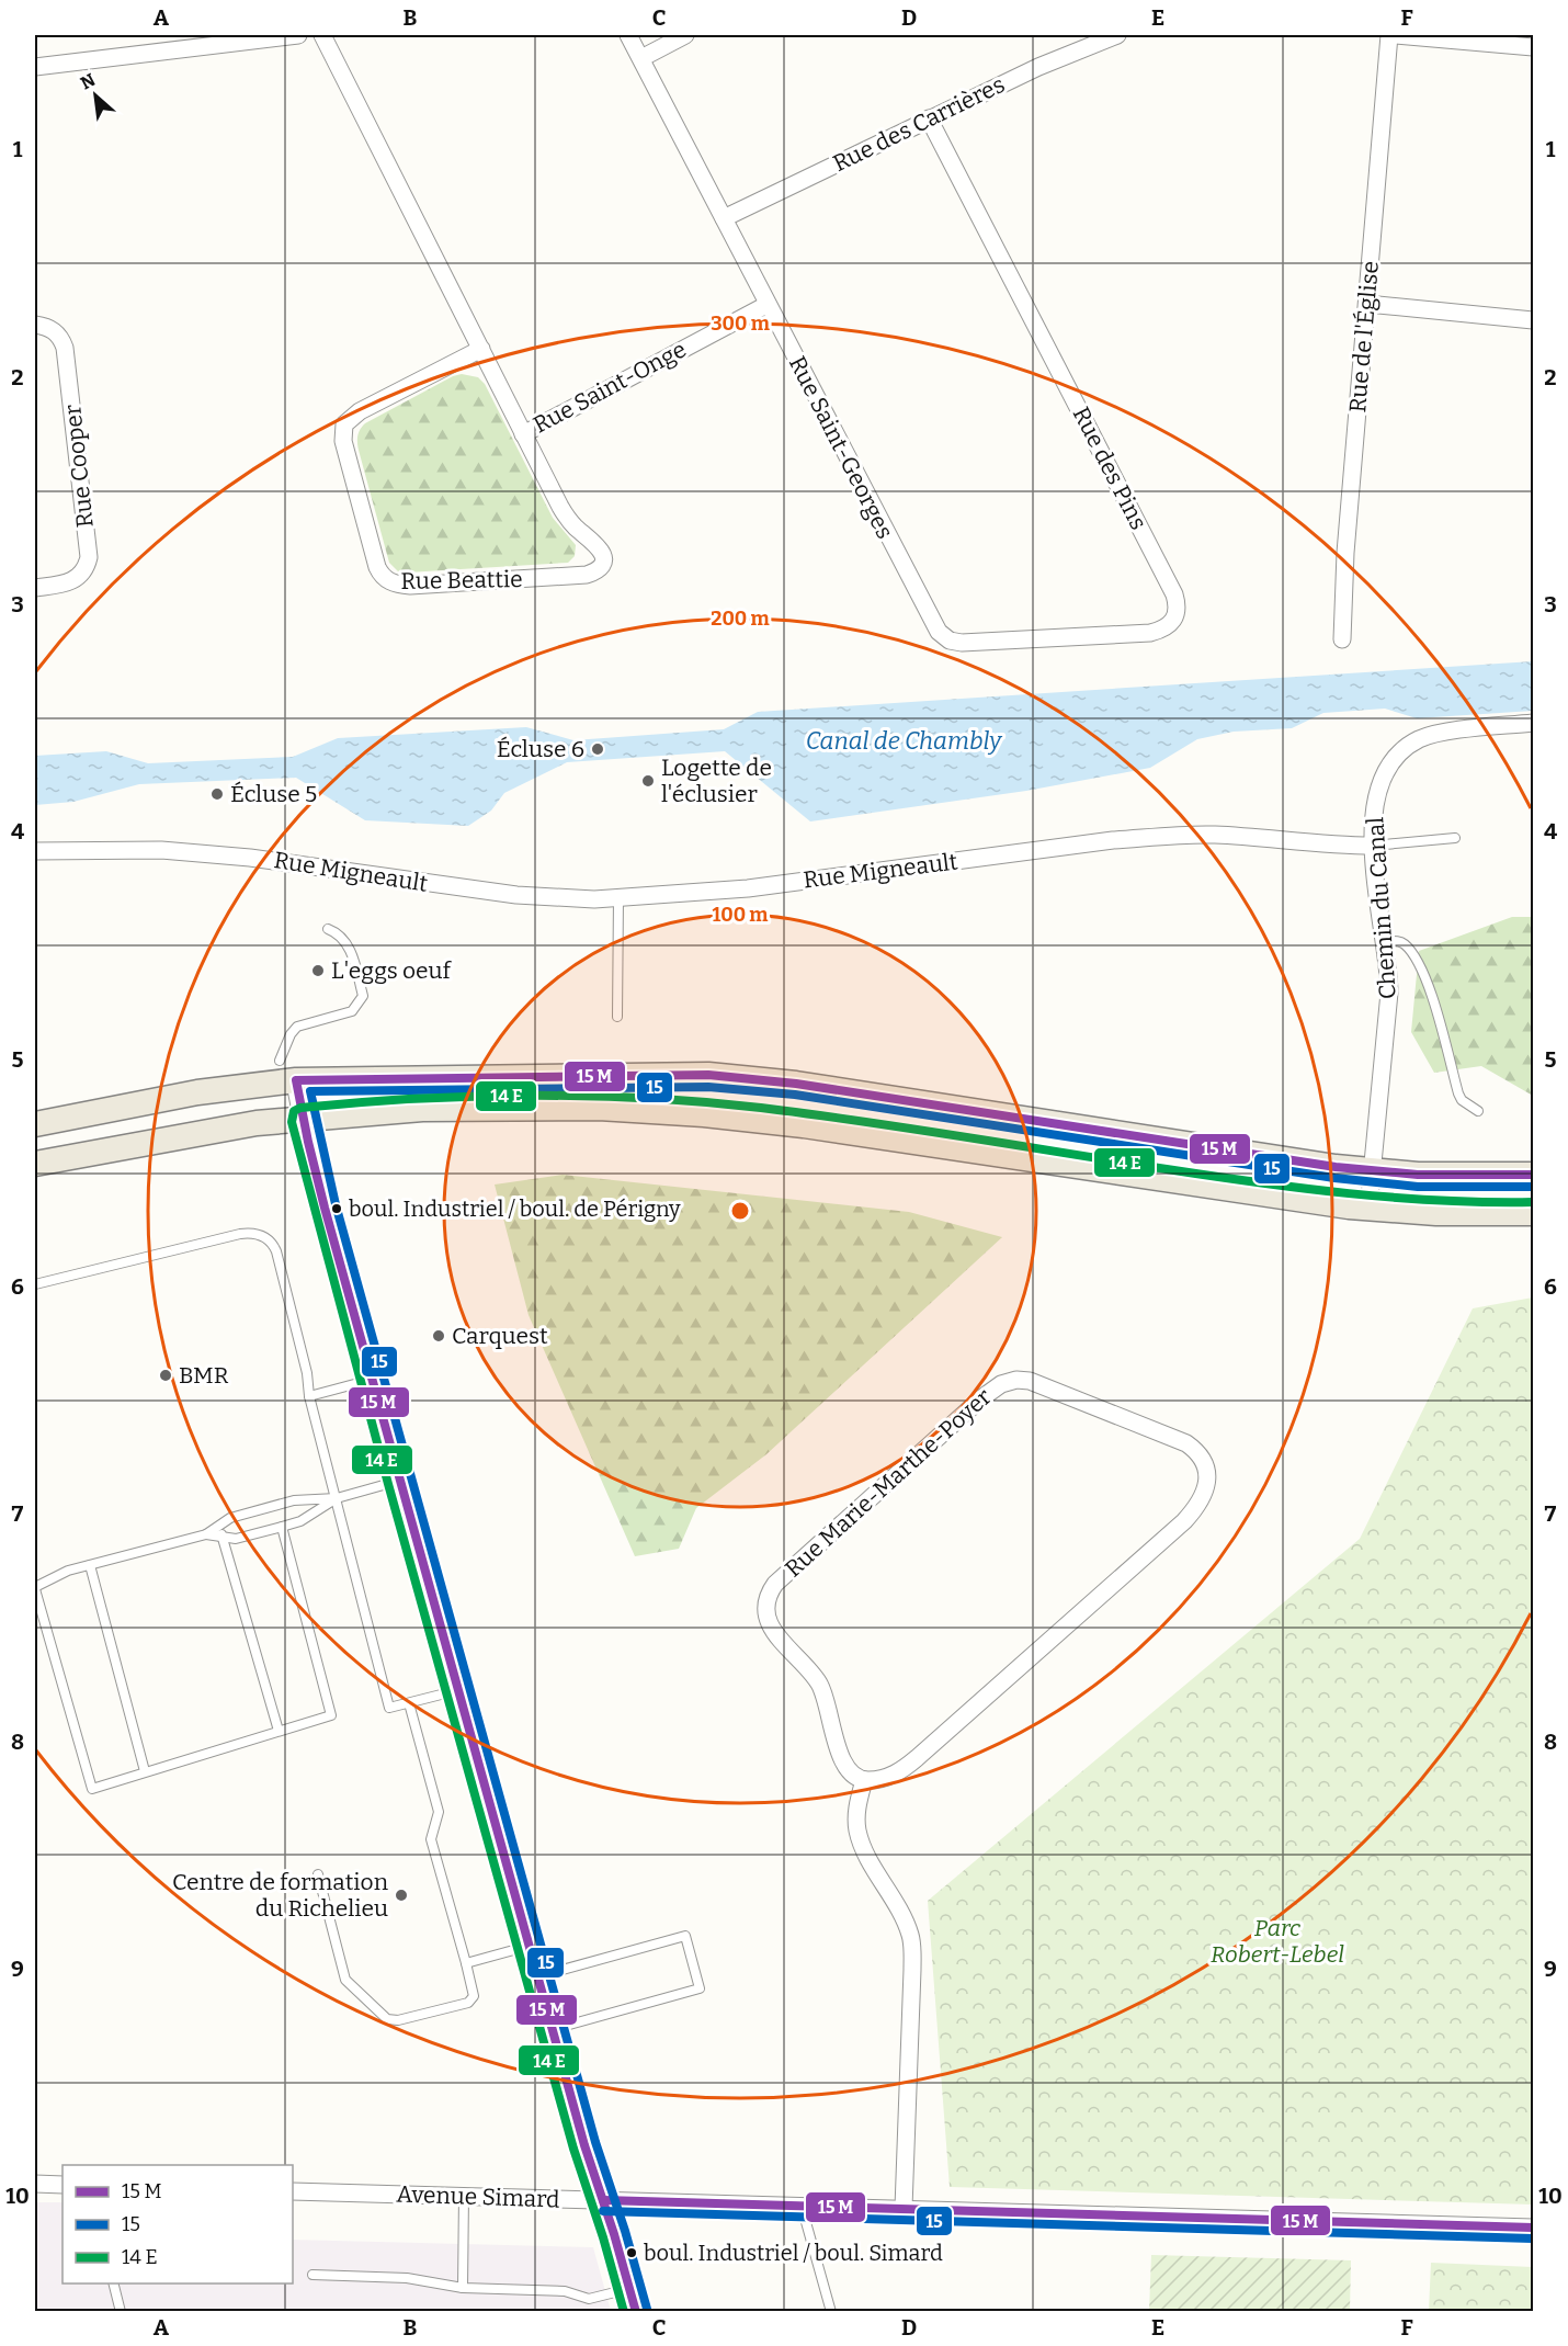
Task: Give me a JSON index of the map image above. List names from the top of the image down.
{
  "streets": {
    "street": [
      "Rue des Carrières",
      "Rue de l'Église",
      "Rue Saint-Onge",
      "Rue Saint-Georges",
      "Rue Cooper",
      "Rue des Pins",
      "Rue Beattie",
      "Rue Migneault",
      "Chemin du Canal",
      "Rue Marie-Marthe-Poyer",
      "Avenue Simard"
    ]
  },
  "crossings": [
    ["Rue des Carrières", "Rue Saint-Georges"],
    ["Rue des Carrières", "Rue des Pins"],
    ["Rue Saint-Onge", "Rue Saint-Georges"],
    ["Rue Saint-Onge", "Rue Beattie"],
    ["Rue Saint-Georges", "Rue des Pins"],
    ["Rue Migneault", "Chemin du Canal"]
  ],
  "water": ["Canal de Chambly"],
  "parks": ["Parc Robert-Lebel"],
  "places": [
    "Écluse 6",
    "Logette de l'éclusier",
    "Écluse 5",
    "L'eggs oeuf",
    "boul. Industriel / boul. de Périgny",
    "Carquest",
    "BMR",
    "Centre de formation du Richelieu",
    "boul. Industriel / boul. Simard"
  ],
  "lines": ["transit line 15"],
  "legend": ["15 M", "15", "14 E"],
  "north": "top left",
  "grid": {
    "columns": [
      "A",
      "B",
      "C",
      "D",
      "E",
      "F"
    ],
    "rows": [
      "1",
      "2",
      "3",
      "4",
      "5",
      "6",
      "7",
      "8",
      "9",
      "10"
    ]
  },
  "rings": ["300 m", "200 m", "100 m"]
}
